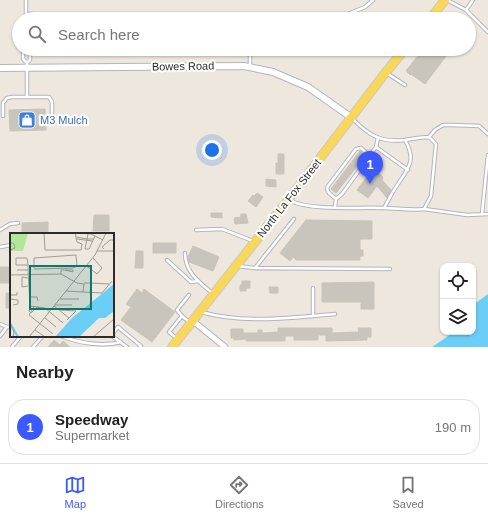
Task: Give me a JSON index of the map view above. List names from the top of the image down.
{
  "streets": {
    "main road": ["North La Fox Street"],
    "street": ["Bowes Road"]
  },
  "crossings": [
    ["Bowes Road", "North La Fox Street"]
  ],
  "places": {
    "shop": ["M3 Mulch"]
  },
  "page": {
    "search": "Search here",
    "pins": "1",
    "heading": "Nearby",
    "list": [
      {
        "mark": "1",
        "name": "Speedway",
        "note": "Supermarket",
        "value": "190 m"
      }
    ],
    "nav": ["Map", "Directions", "Saved"]
  }
}
